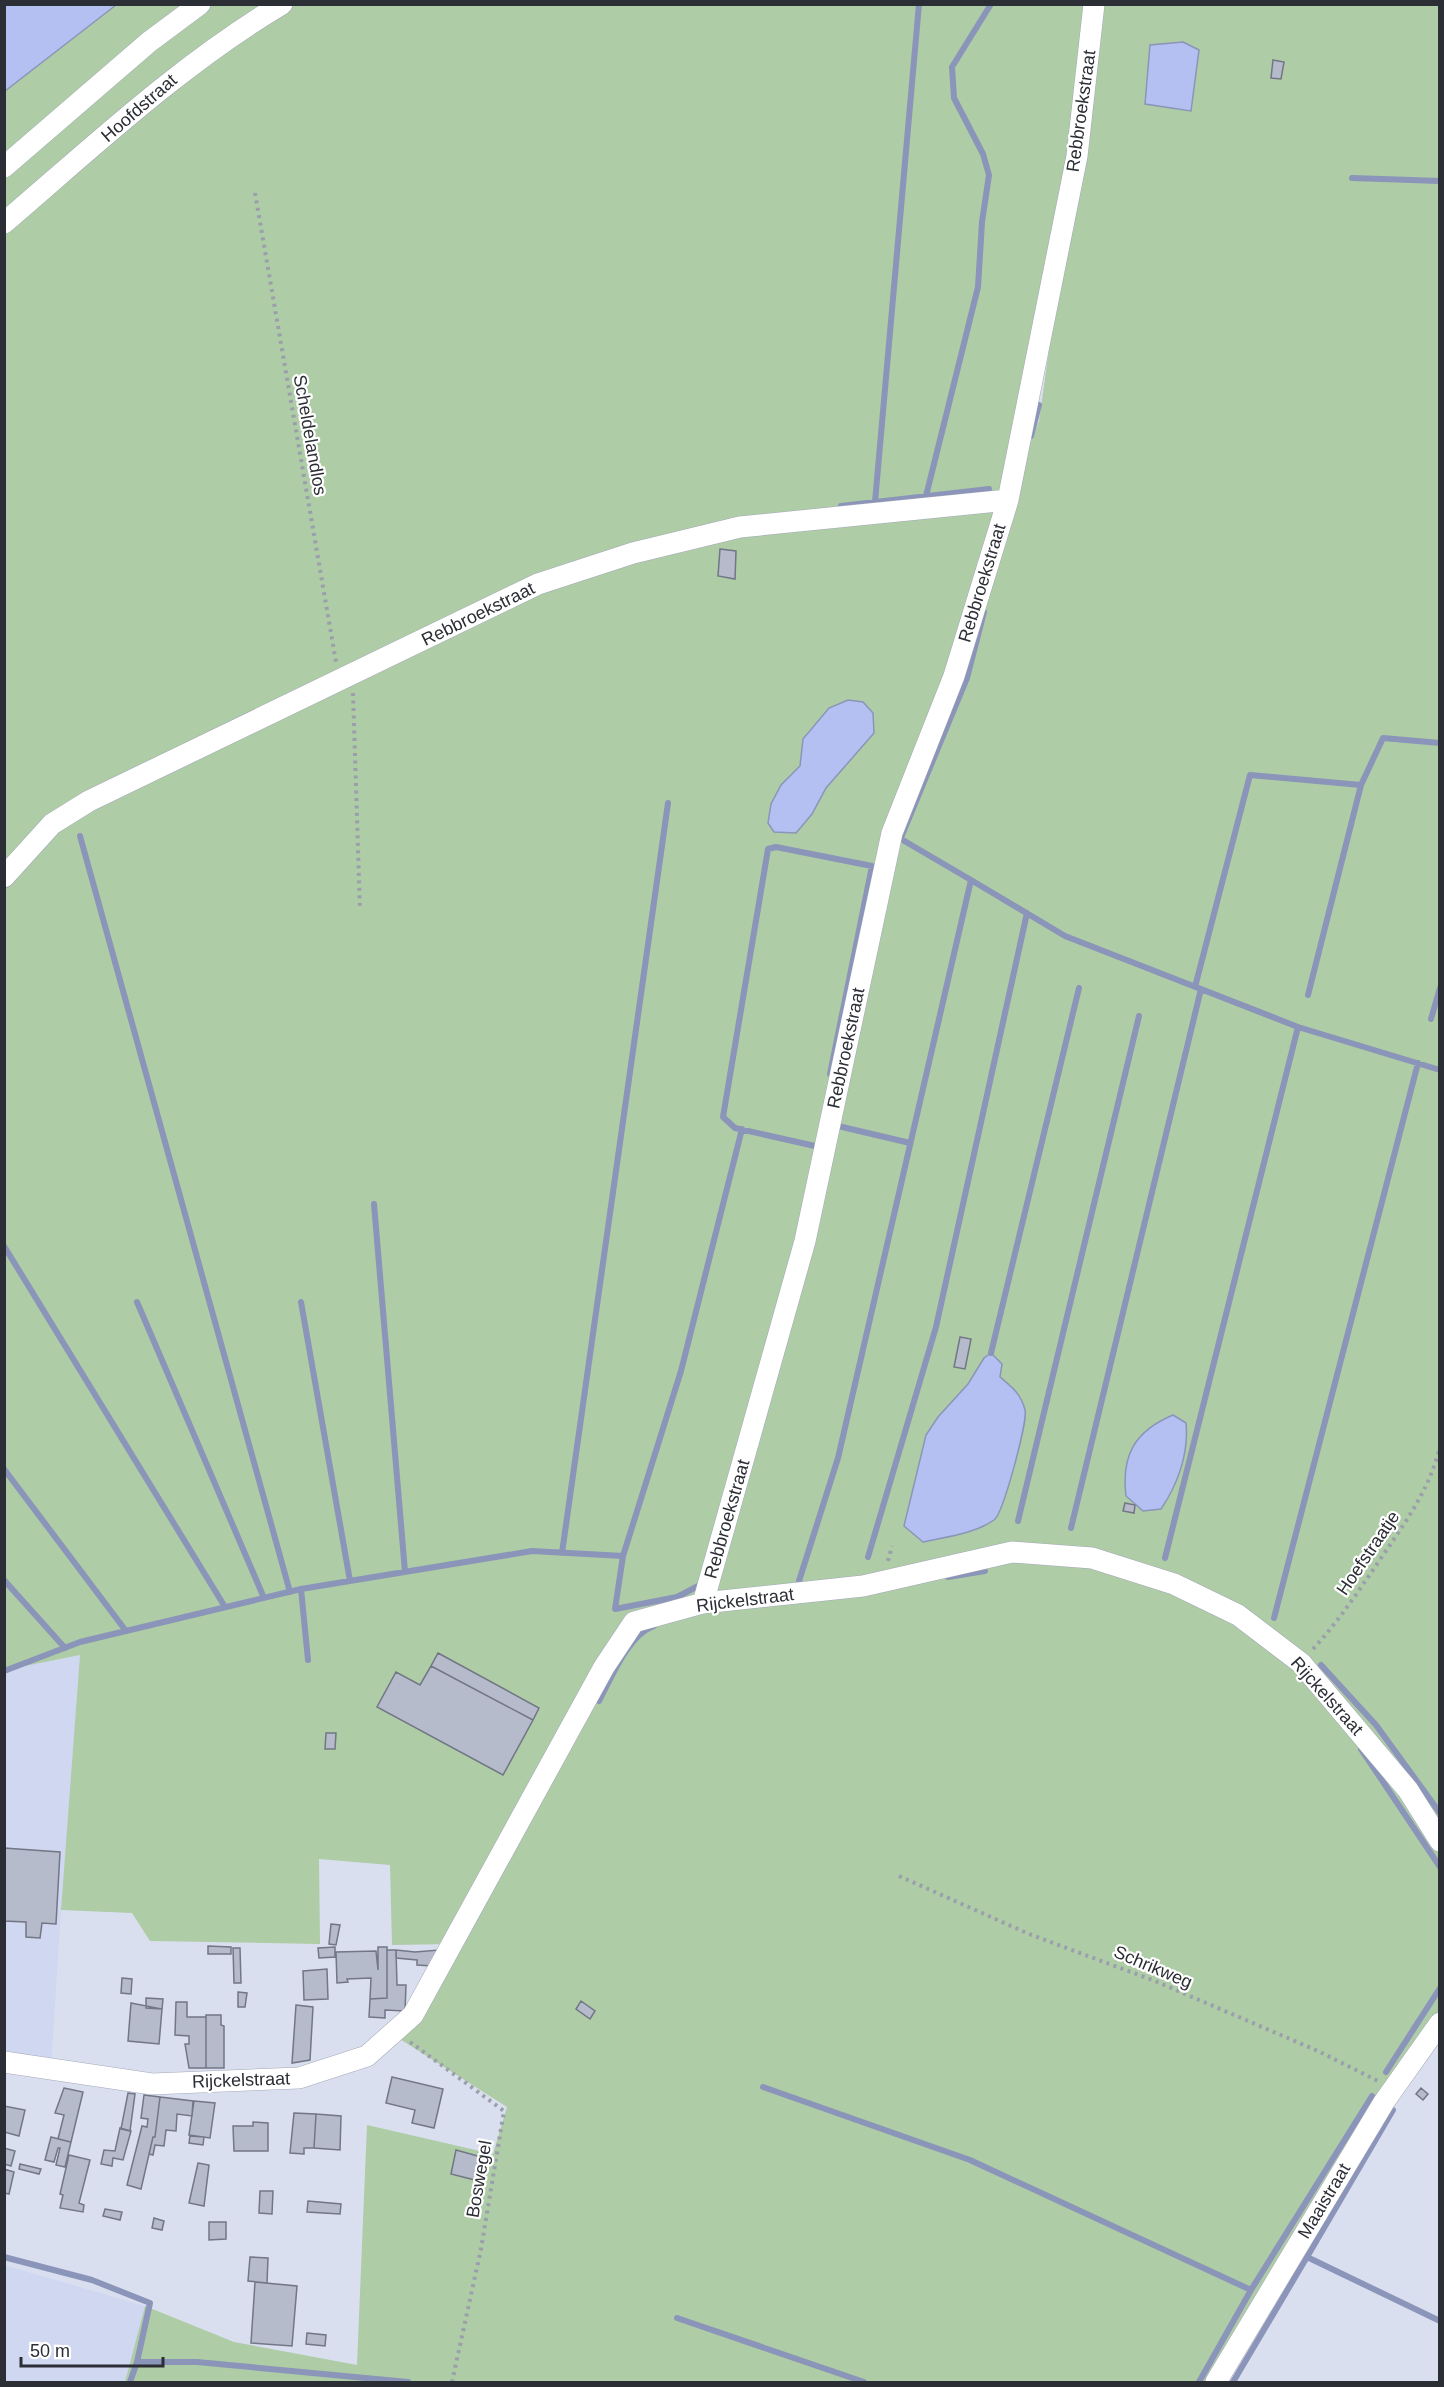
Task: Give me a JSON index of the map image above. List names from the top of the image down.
{
  "streets": {
    "street": [
      "Hoofdstraat",
      "Rebbroekstraat",
      "Rijckelstraat",
      "Maaistraat"
    ],
    "path": [
      "Scheldelandlos",
      "Hoefstraatje",
      "Schrikweg",
      "Boswegel"
    ]
  },
  "crossings": [
    ["Rebbroekstraat", "Scheldelandlos"],
    ["Rebbroekstraat", "Rijckelstraat"],
    ["Hoefstraatje", "Rijckelstraat"],
    ["Rijckelstraat", "Boswegel"],
    ["Schrikweg", "Maaistraat"]
  ],
  "scale_bar": "50 m"
}
